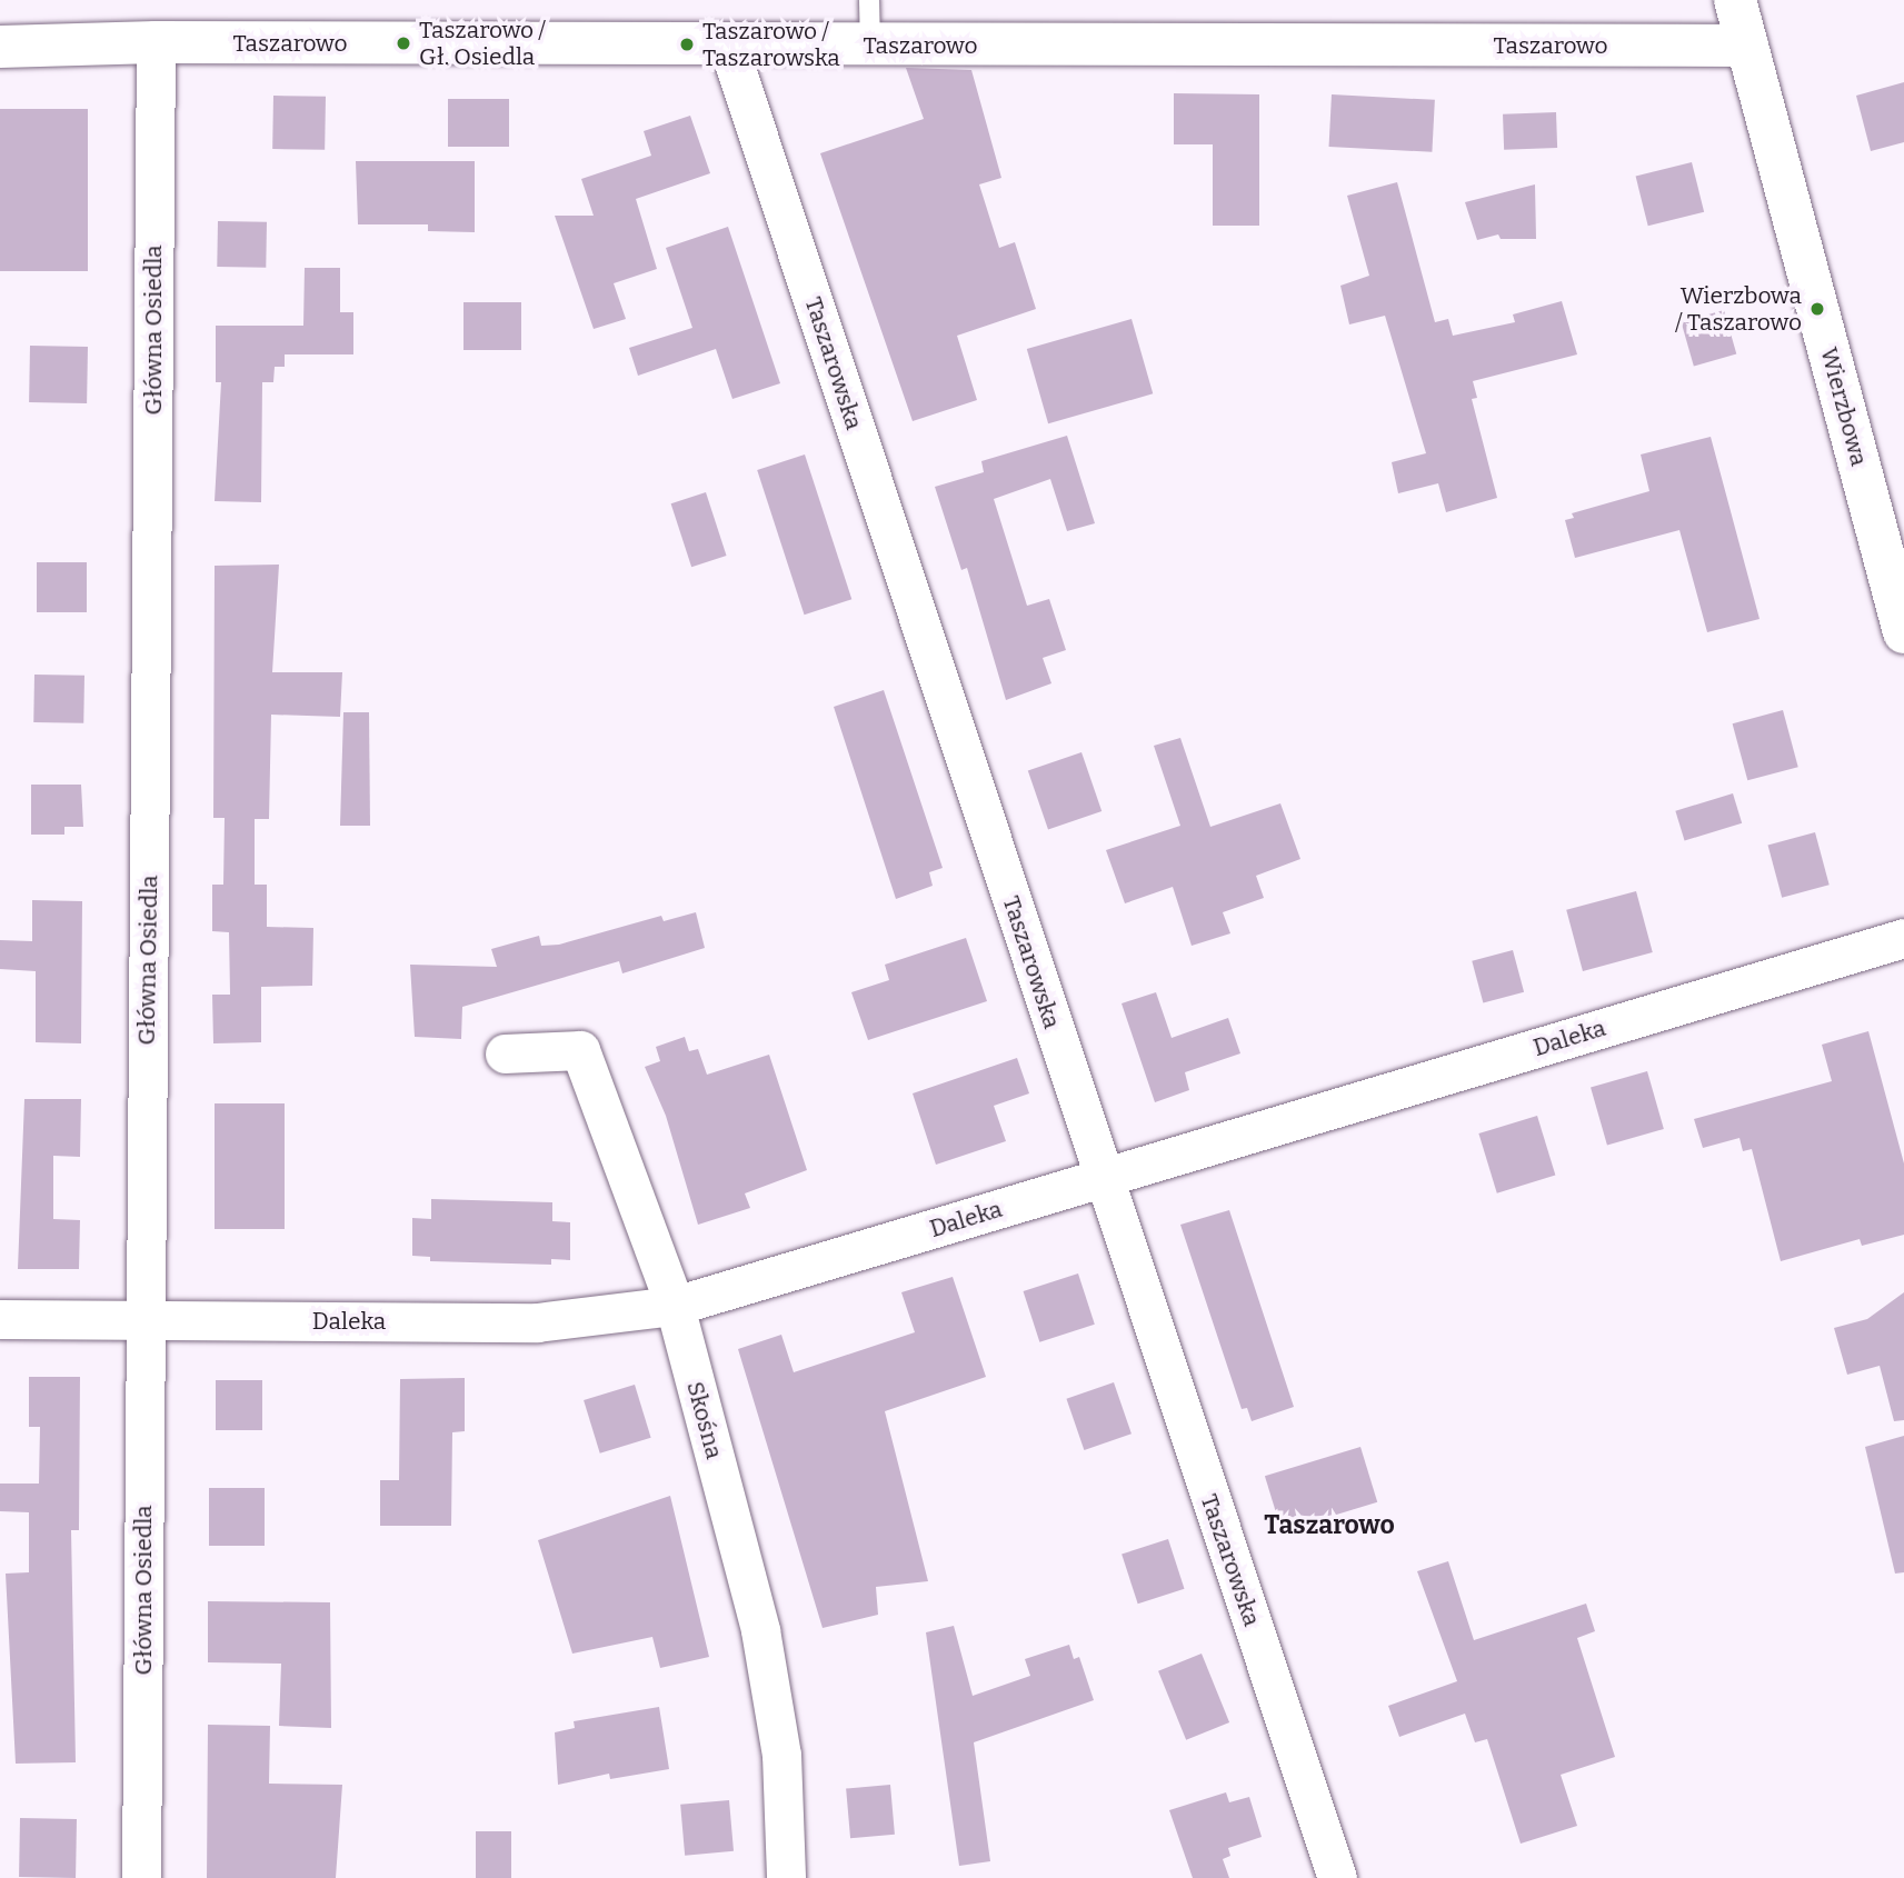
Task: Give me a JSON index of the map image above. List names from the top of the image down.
{
  "streets": {
    "street": [
      "Taszarowo",
      "Główna Osiedla",
      "Taszarowska",
      "Wierzbowa",
      "Daleka",
      "Skośna"
    ]
  },
  "crossings": [
    ["Taszarowo", "Główna Osiedla"],
    ["Taszarowo", "Taszarowska"],
    ["Taszarowo", "Wierzbowa"],
    ["Główna Osiedla", "Daleka"],
    ["Taszarowska", "Daleka"],
    ["Daleka", "Skośna"]
  ],
  "districts": ["Taszarowo"],
  "places": ["Taszarowo / Gł. Osiedla", "Taszarowo / Taszarowska", "Wierzbowa / Taszarowo"]
}
